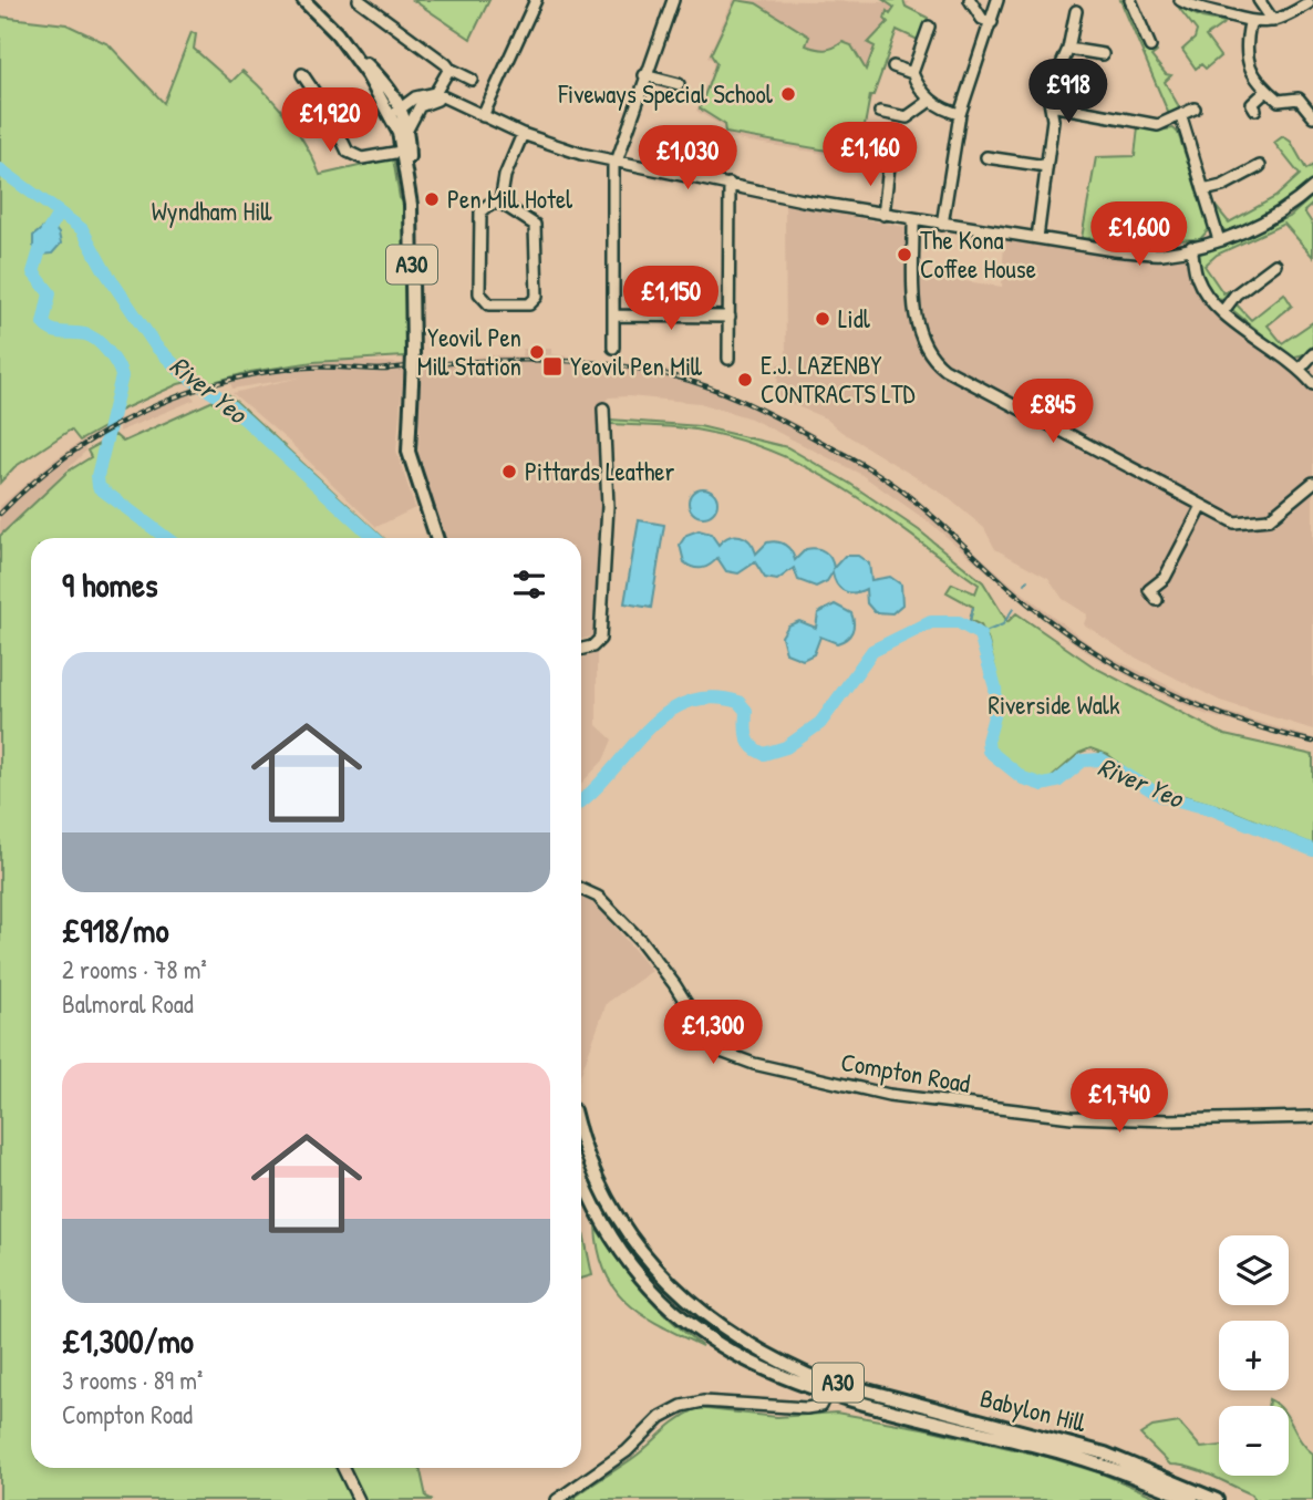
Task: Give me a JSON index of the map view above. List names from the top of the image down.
{
  "streets": {
    "main road": ["A30", "Babylon Hill"],
    "street": ["Compton Road"]
  },
  "water": ["River Yeo"],
  "parks": ["Wyndham Hill", "Riverside Walk"],
  "places": {
    "other": [
      "Fiveways Special School",
      "Pen Mill Hotel",
      "The Kona Coffee House",
      "Lidl",
      "Yeovil Pen Mill Station",
      "E.J. LAZENBY CONTRACTS LTD",
      "Pittards Leather"
    ],
    "transit": ["Yeovil Pen Mill"]
  },
  "page": {
    "price": [
      "£918",
      "£1,920",
      "£1,160",
      "£1,030",
      "£1,600",
      "£1,150",
      "£845",
      "£1,300",
      "£1,740"
    ],
    "heading": "9 homes",
    "list": [
      {
        "name": "£918/mo",
        "note": "2 rooms · 78 m² · Balmoral Road"
      },
      {
        "name": "£1,300/mo",
        "note": "3 rooms · 89 m² · Compton Road"
      }
    ],
    "map_buttons": ["+", "−"]
  }
}
